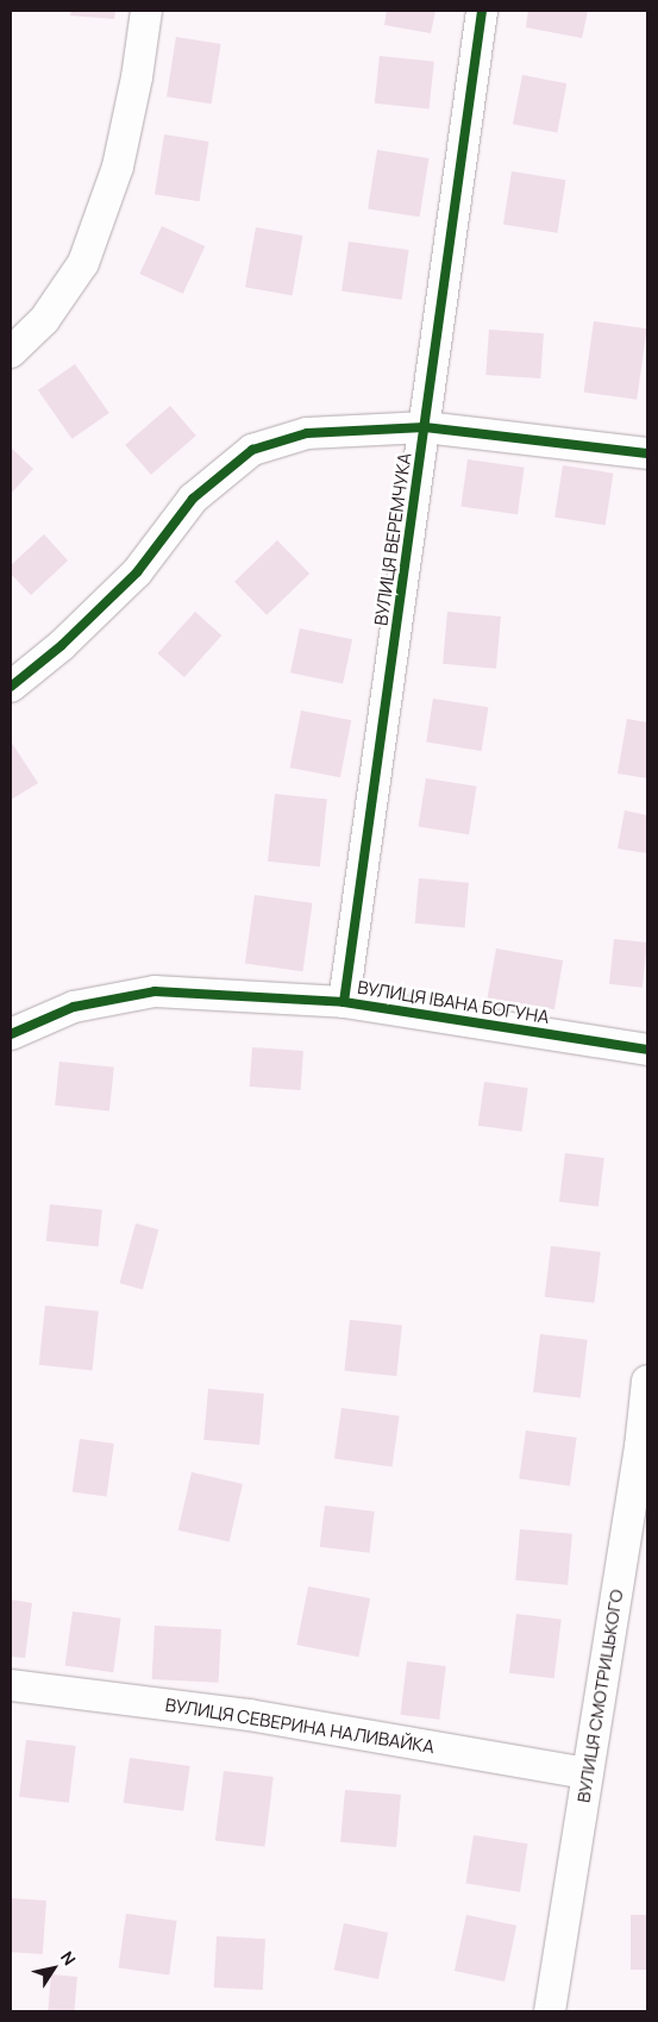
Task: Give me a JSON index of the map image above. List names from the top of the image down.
{
  "streets": {
    "street": [
      "ВУЛИЦЯ ВЕРЕМЧУКА",
      "ВУЛИЦЯ ІВАНА БОГУНА",
      "ВУЛИЦЯ СМОТРИЦЬКОГО",
      "ВУЛИЦЯ СЕВЕРИНА НАЛИВАЙКА"
    ]
  },
  "crossings": [
    ["ВУЛИЦЯ ВЕРЕМЧУКА", "ВУЛИЦЯ ІВАНА БОГУНА"],
    ["ВУЛИЦЯ СМОТРИЦЬКОГО", "ВУЛИЦЯ СЕВЕРИНА НАЛИВАЙКА"]
  ],
  "north": "top right"
}
